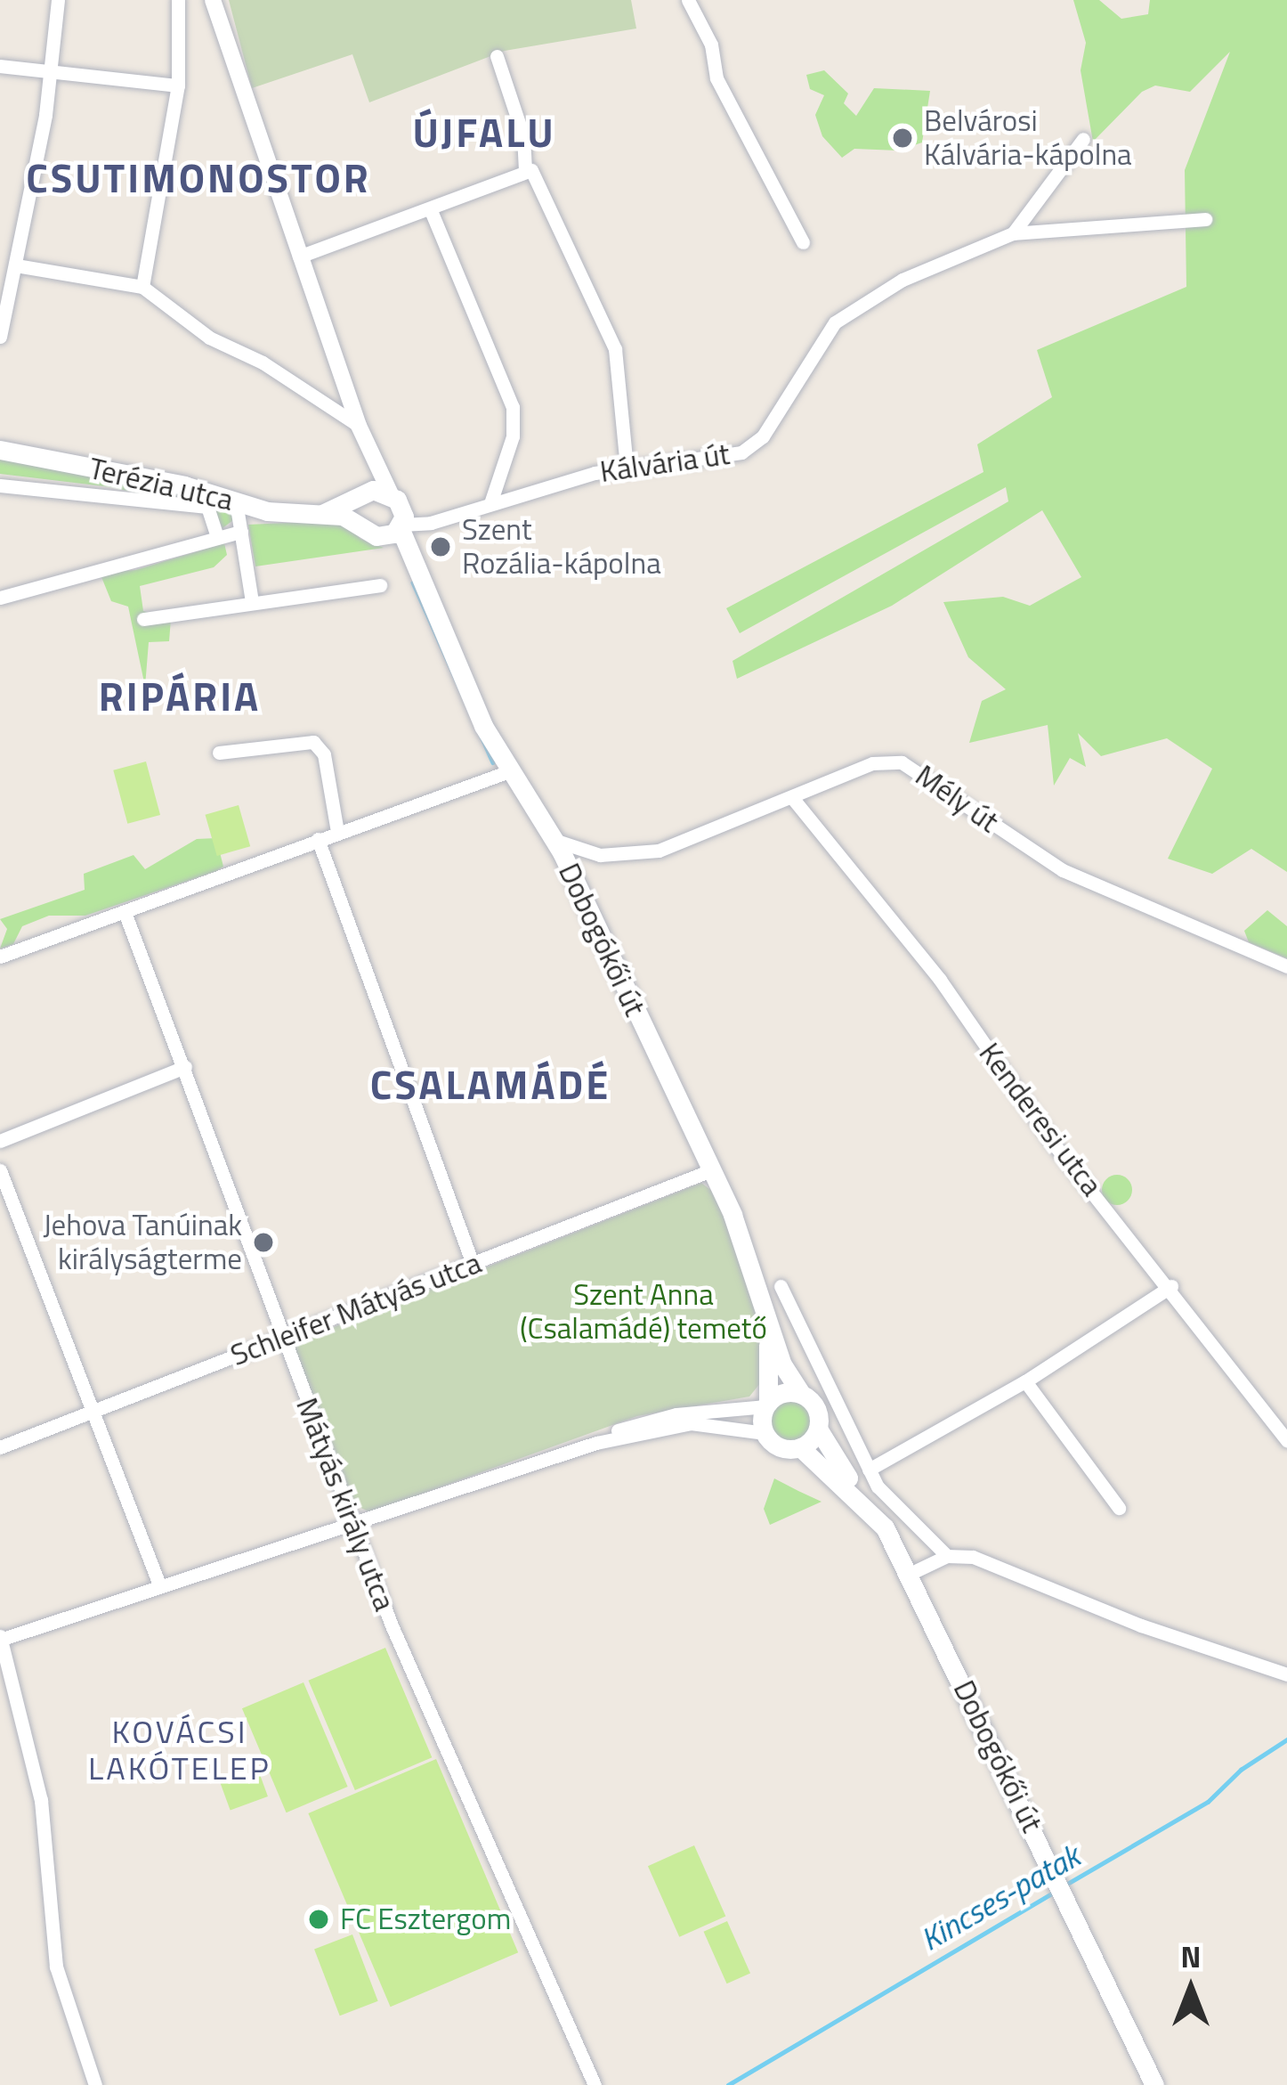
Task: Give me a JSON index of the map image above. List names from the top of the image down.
{
  "streets": {
    "main road": ["Terézia utca", "Dobogókői út"],
    "street": [
      "Kálvária út",
      "Mély út",
      "Kenderesi utca",
      "Schleifer Mátyás utca",
      "Mátyás király utca"
    ]
  },
  "crossings": [
    ["Kálvária út", "Terézia utca"],
    ["Kálvária út", "Dobogókői út"],
    ["Terézia utca", "Dobogókői út"],
    ["Mély út", "Dobogókői út"],
    ["Mély út", "Kenderesi utca"],
    ["Dobogókői út", "Schleifer Mátyás utca"],
    ["Schleifer Mátyás utca", "Mátyás király utca"]
  ],
  "districts": [
    "ÚJFALU",
    "CSUTIMONOSTOR",
    "RIPÁRIA",
    "CSALAMÁDÉ",
    "KOVÁCSI LAKÓTELEP"
  ],
  "water": ["Kincses-patak"],
  "parks": ["Szent Anna (Csalamádé) temető"],
  "places": [
    "Belvárosi Kálvária-kápolna",
    "Szent Rozália-kápolna",
    "Jehova Tanúinak királyságterme",
    "FC Esztergom"
  ],
  "north": "top"
}
